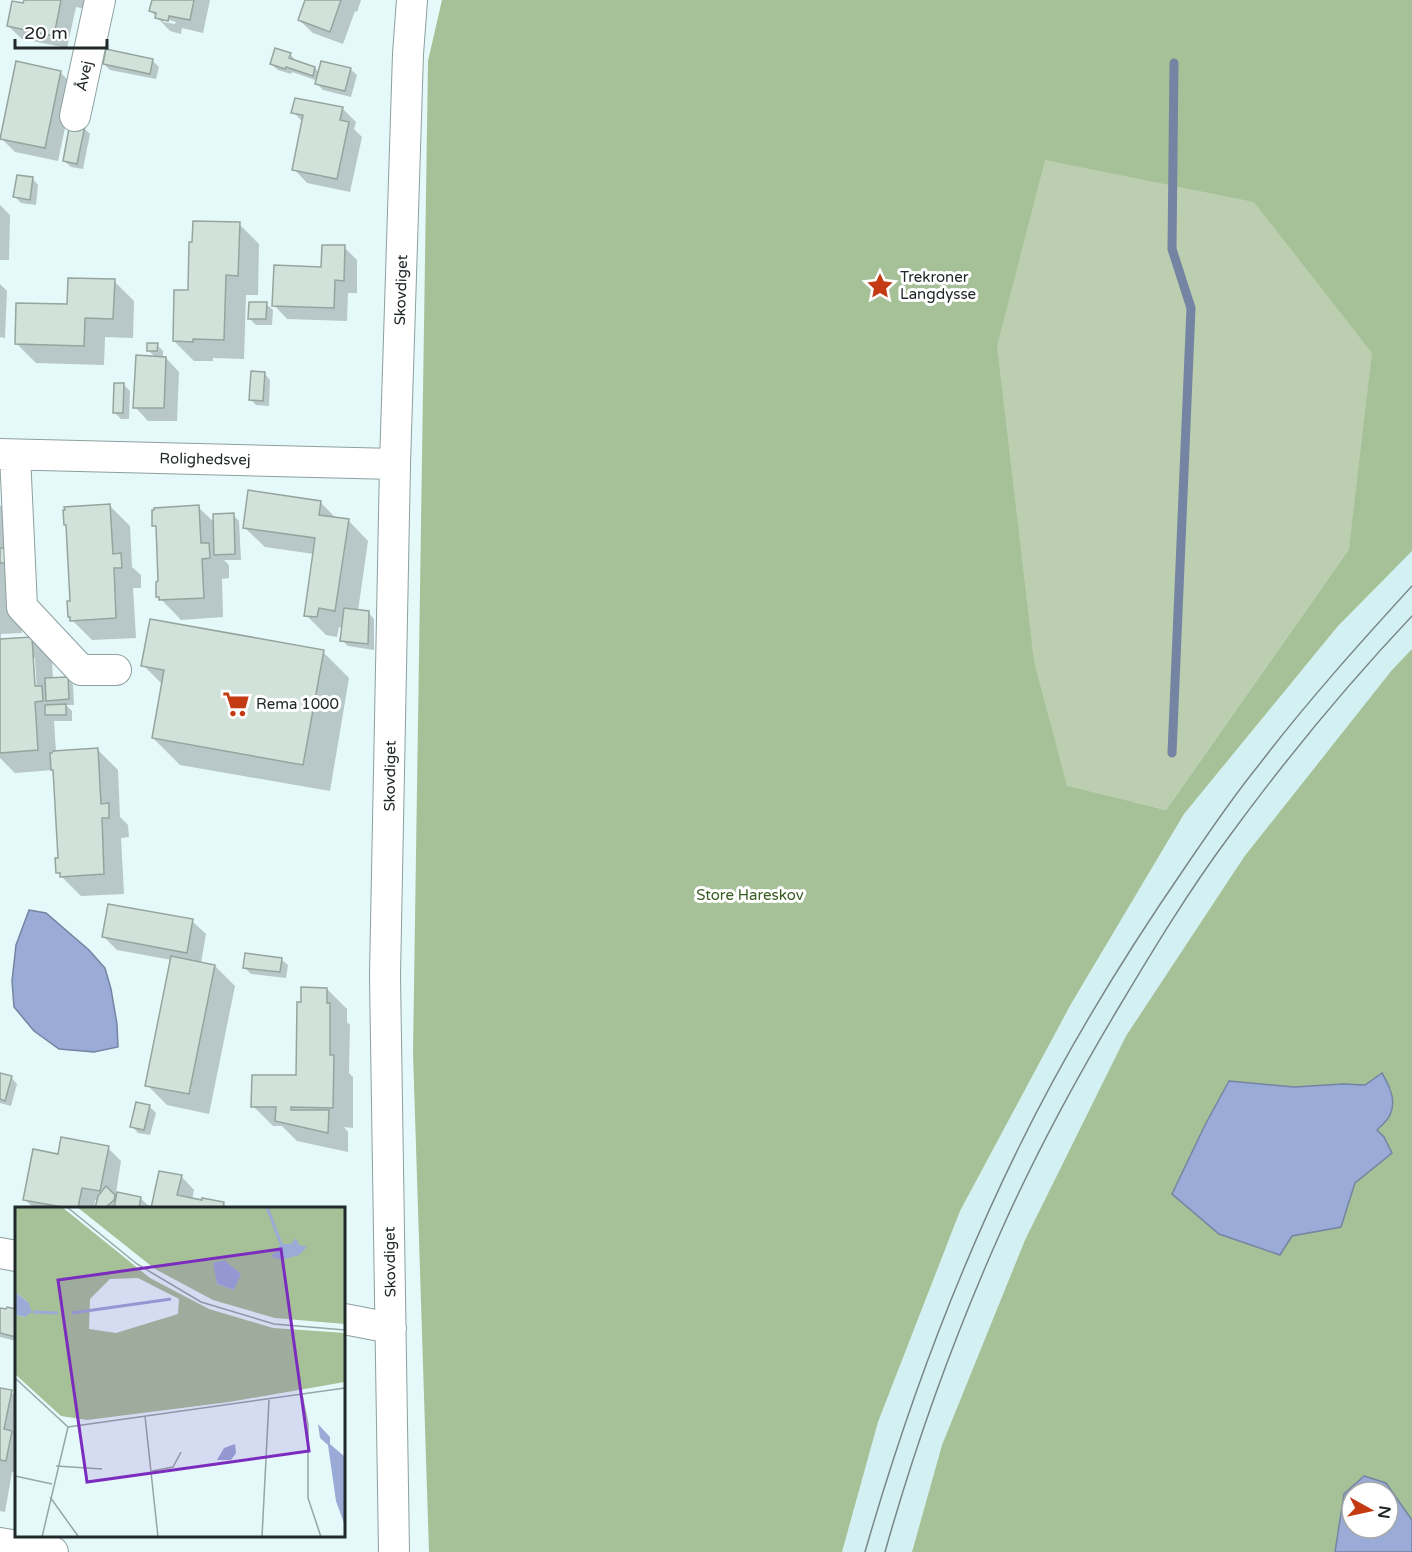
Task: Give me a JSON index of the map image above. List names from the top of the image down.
{
  "streets": {
    "street": ["Åvej", "Skovdiget", "Rolighedsvej"]
  },
  "crossings": [
    ["Skovdiget", "Rolighedsvej"]
  ],
  "parks": ["Store Hareskov"],
  "places": {
    "place": ["Trekroner Langdysse"],
    "supermarket": ["Rema 1000"]
  },
  "scale_bar": "20 m",
  "north": "right"
}
